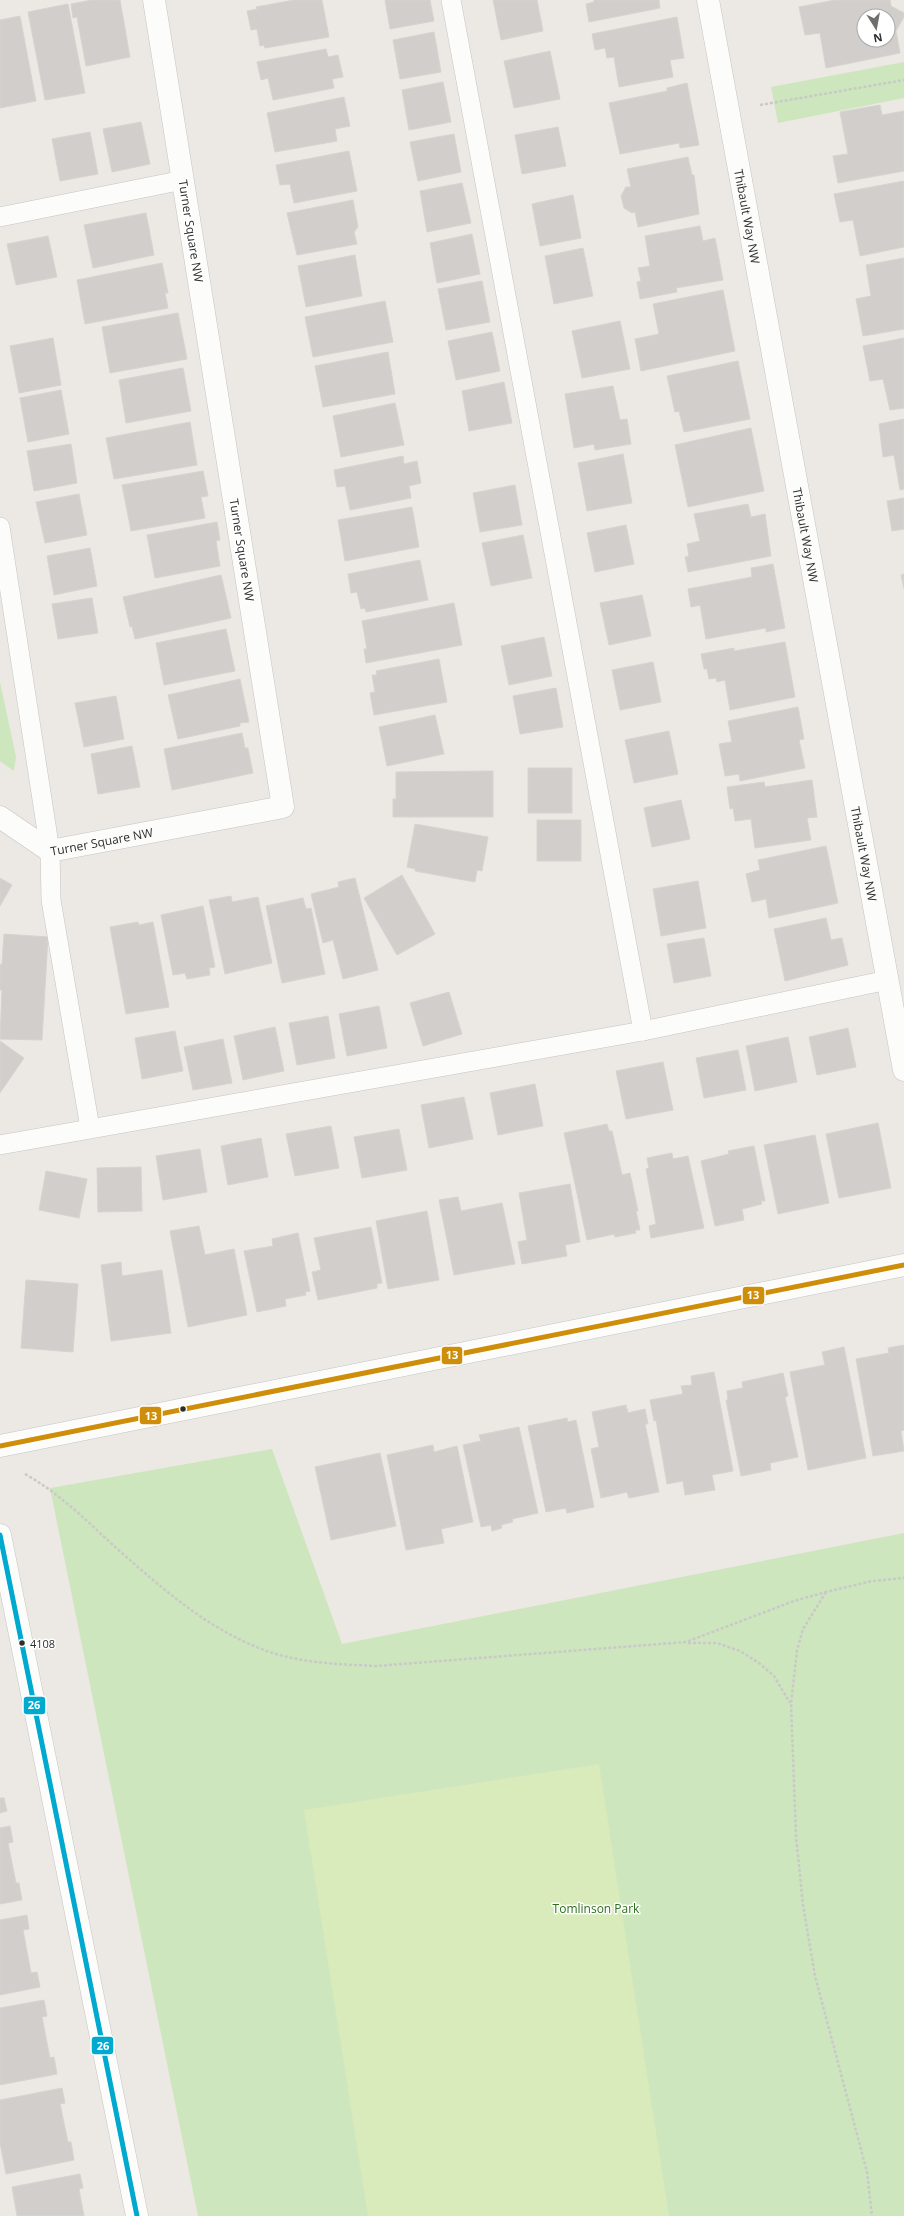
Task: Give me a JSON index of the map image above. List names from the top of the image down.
{
  "streets": {
    "street": ["Thibault Way NW", "Turner Square NW"]
  },
  "parks": ["Tomlinson Park"],
  "places": ["4108"],
  "lines": ["transit line 13", "transit line 26"],
  "north": "bottom"
}
